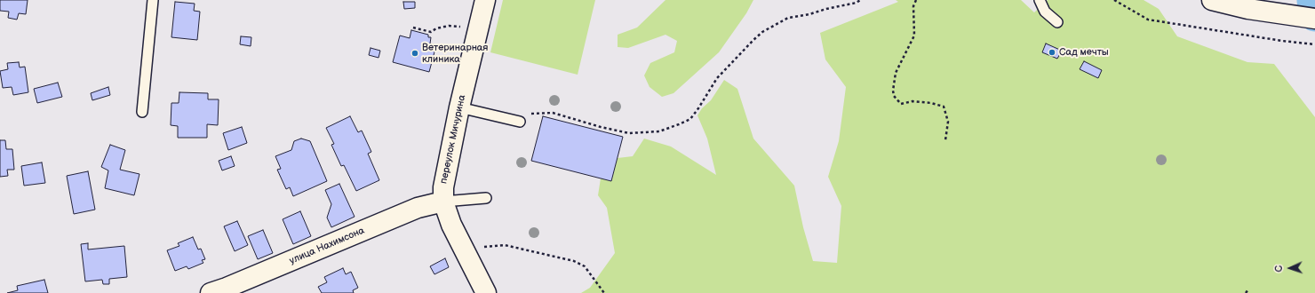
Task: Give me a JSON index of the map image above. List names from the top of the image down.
{
  "streets": {
    "street": ["переулок Мичурина", "улица Нахимсона"]
  },
  "crossings": [
    ["переулок Мичурина", "улица Нахимсона"]
  ],
  "places": ["Сад мечты", "Ветеринарная клиника"],
  "north": "left"
}
